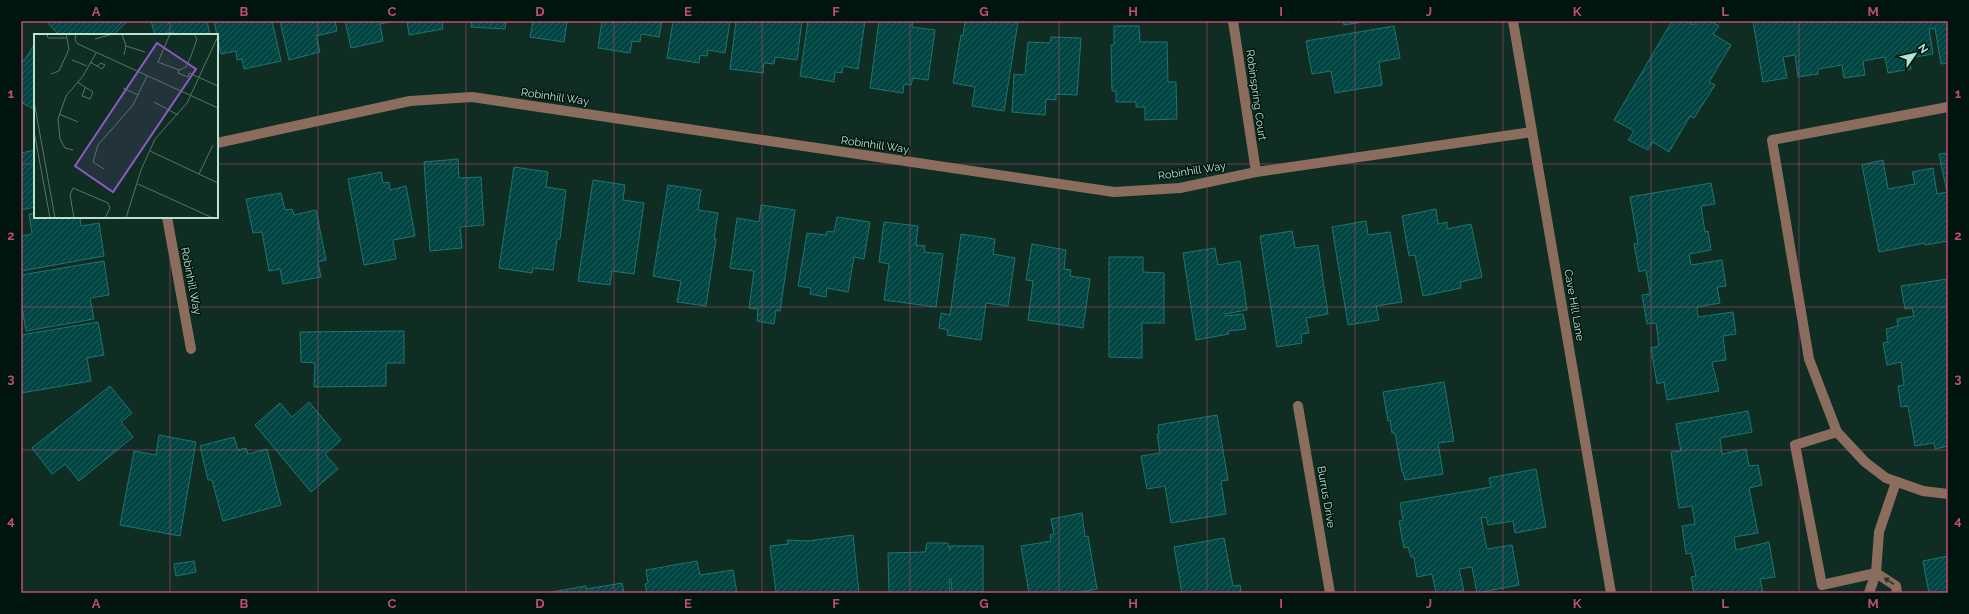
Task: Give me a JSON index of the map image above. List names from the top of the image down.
{
  "streets": {
    "street": [
      "Robinspring Court",
      "Robinhill Way",
      "Cave Hill Lane",
      "Burrus Drive"
    ]
  },
  "crossings": [
    ["Robinspring Court", "Robinhill Way"],
    ["Robinhill Way", "Cave Hill Lane"]
  ],
  "north": "top right",
  "grid": {
    "columns": [
      "A",
      "B",
      "C",
      "D",
      "E",
      "F",
      "G",
      "H",
      "I",
      "J",
      "K",
      "L",
      "M"
    ],
    "rows": [
      "1",
      "2",
      "3",
      "4"
    ]
  }
}
